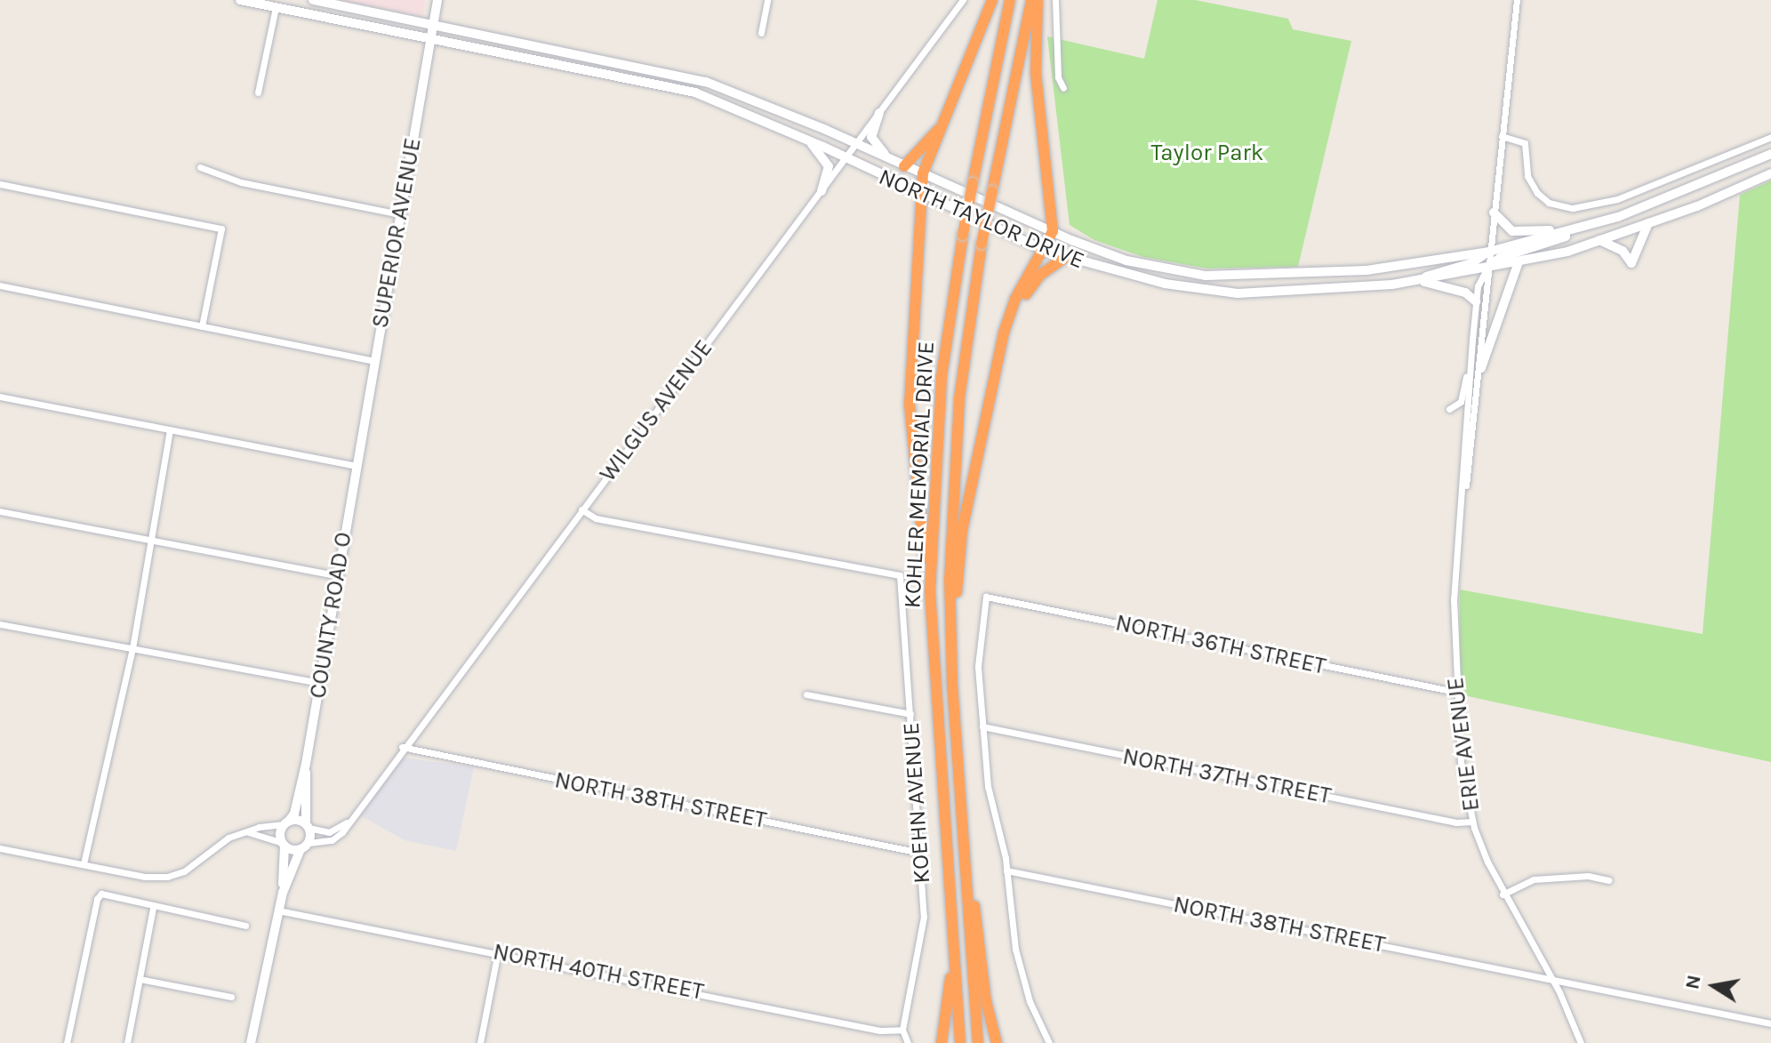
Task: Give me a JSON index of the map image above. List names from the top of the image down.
{
  "streets": {
    "highway": ["KOHLER MEMORIAL DRIVE"],
    "main road": ["NORTH TAYLOR DRIVE", "SUPERIOR AVENUE", "COUNTY ROAD O"],
    "street": [
      "WILGUS AVENUE",
      "NORTH 36TH STREET",
      "ERIE AVENUE",
      "NORTH 37TH STREET",
      "NORTH 38TH STREET",
      "KOEHN AVENUE",
      "NORTH 40TH STREET"
    ]
  },
  "crossings": [
    ["NORTH TAYLOR DRIVE", "SUPERIOR AVENUE"],
    ["NORTH TAYLOR DRIVE", "WILGUS AVENUE"],
    ["NORTH TAYLOR DRIVE", "ERIE AVENUE"],
    ["SUPERIOR AVENUE", "COUNTY ROAD O"],
    ["WILGUS AVENUE", "COUNTY ROAD O"],
    ["WILGUS AVENUE", "NORTH 38TH STREET"],
    ["WILGUS AVENUE", "KOEHN AVENUE"],
    ["NORTH 36TH STREET", "ERIE AVENUE"],
    ["NORTH 36TH STREET", "NORTH 37TH STREET"],
    ["ERIE AVENUE", "NORTH 37TH STREET"],
    ["ERIE AVENUE", "NORTH 38TH STREET"],
    ["NORTH 38TH STREET", "KOEHN AVENUE"],
    ["KOEHN AVENUE", "NORTH 40TH STREET"]
  ],
  "parks": ["Taylor Park"],
  "north": "left"
}
